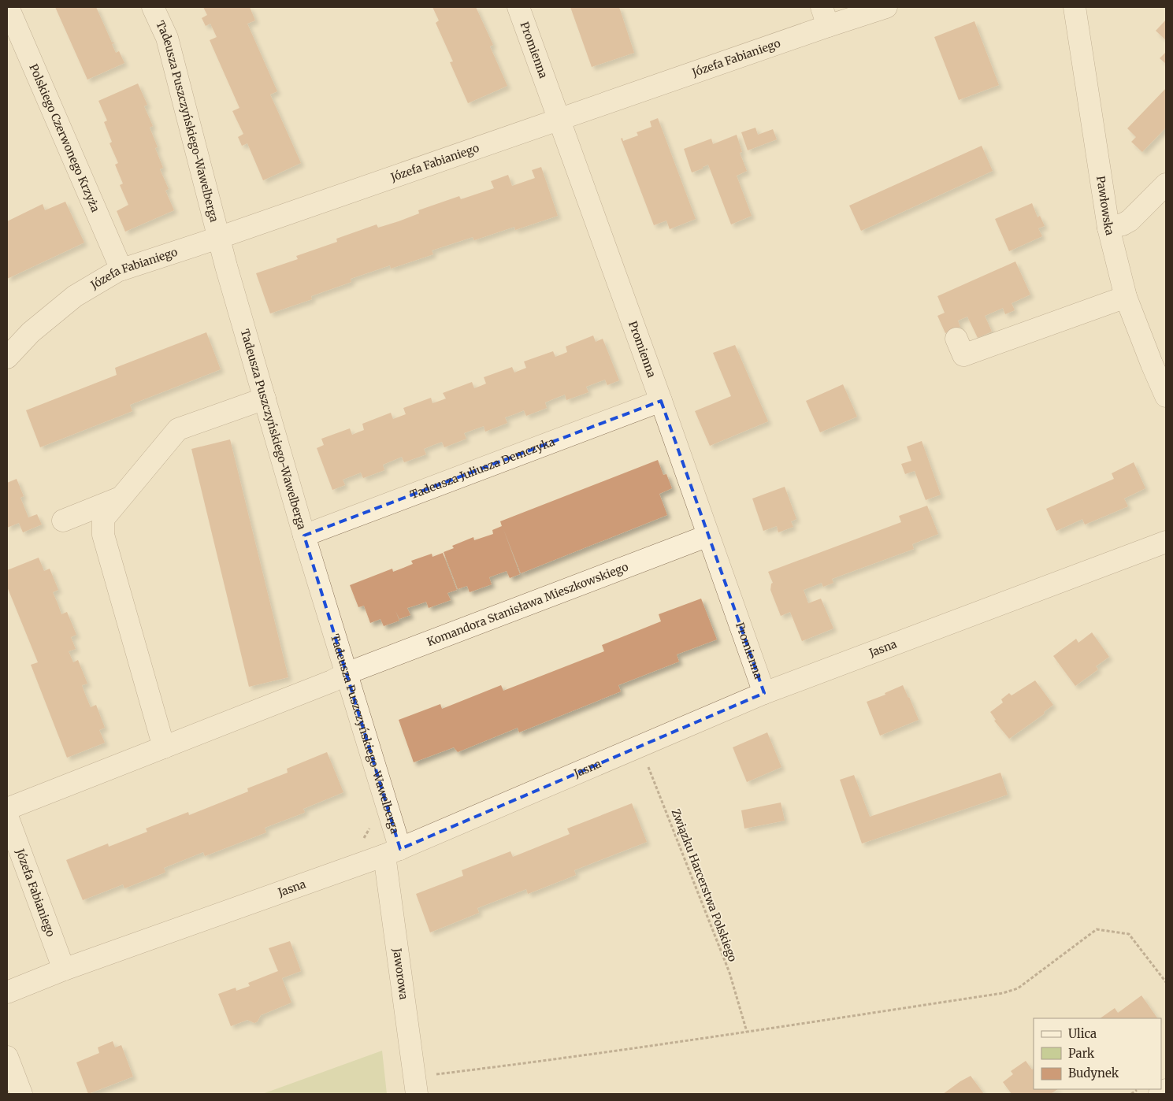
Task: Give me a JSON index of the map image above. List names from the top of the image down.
{
  "streets": {
    "street": [
      "Promienna",
      "Józefa Fabianiego",
      "Tadeusza Puszczyńskiego-Wawelberga",
      "Polskiego Czerwonego Krzyża",
      "Pawłowska",
      "Tadeusza Juliusza Demczyka",
      "Komandora Stanisława Mieszkowskiego",
      "Jasna",
      "Jaworowa"
    ],
    "path": ["Związku Harcerstwa Polskiego"]
  },
  "crossings": [
    ["Promienna", "Józefa Fabianiego"],
    ["Promienna", "Tadeusza Juliusza Demczyka"],
    ["Promienna", "Komandora Stanisława Mieszkowskiego"],
    ["Promienna", "Jasna"],
    ["Józefa Fabianiego", "Tadeusza Puszczyńskiego-Wawelberga"],
    ["Józefa Fabianiego", "Polskiego Czerwonego Krzyża"],
    ["Józefa Fabianiego", "Jasna"],
    ["Tadeusza Puszczyńskiego-Wawelberga", "Tadeusza Juliusza Demczyka"],
    ["Tadeusza Puszczyńskiego-Wawelberga", "Komandora Stanisława Mieszkowskiego"],
    ["Tadeusza Puszczyńskiego-Wawelberga", "Jasna"],
    ["Tadeusza Puszczyńskiego-Wawelberga", "Jaworowa"],
    ["Jasna", "Związku Harcerstwa Polskiego"],
    ["Jasna", "Jaworowa"]
  ],
  "legend": ["Ulica", "Park", "Budynek"]
}
